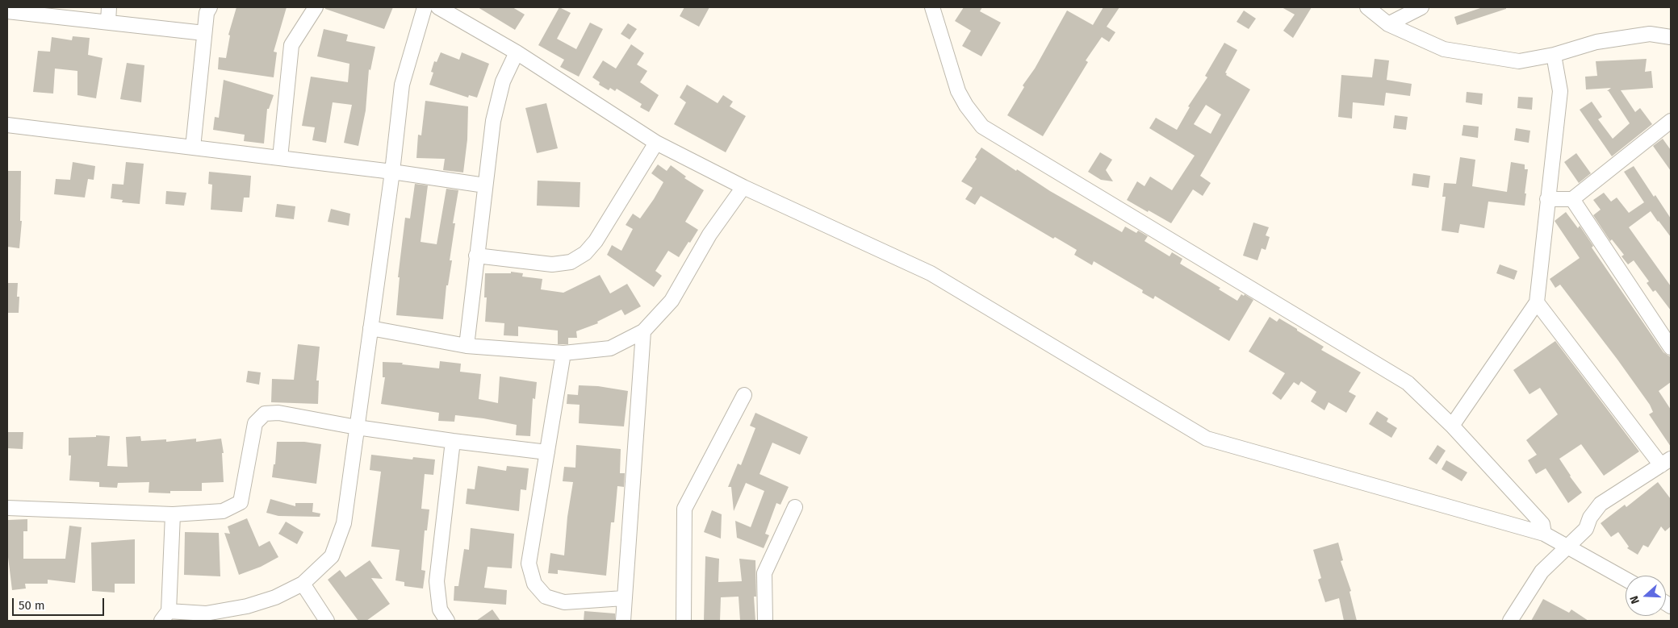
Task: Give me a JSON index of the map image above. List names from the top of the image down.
{
  "scale_bar": "50 m",
  "north": "left"
}
